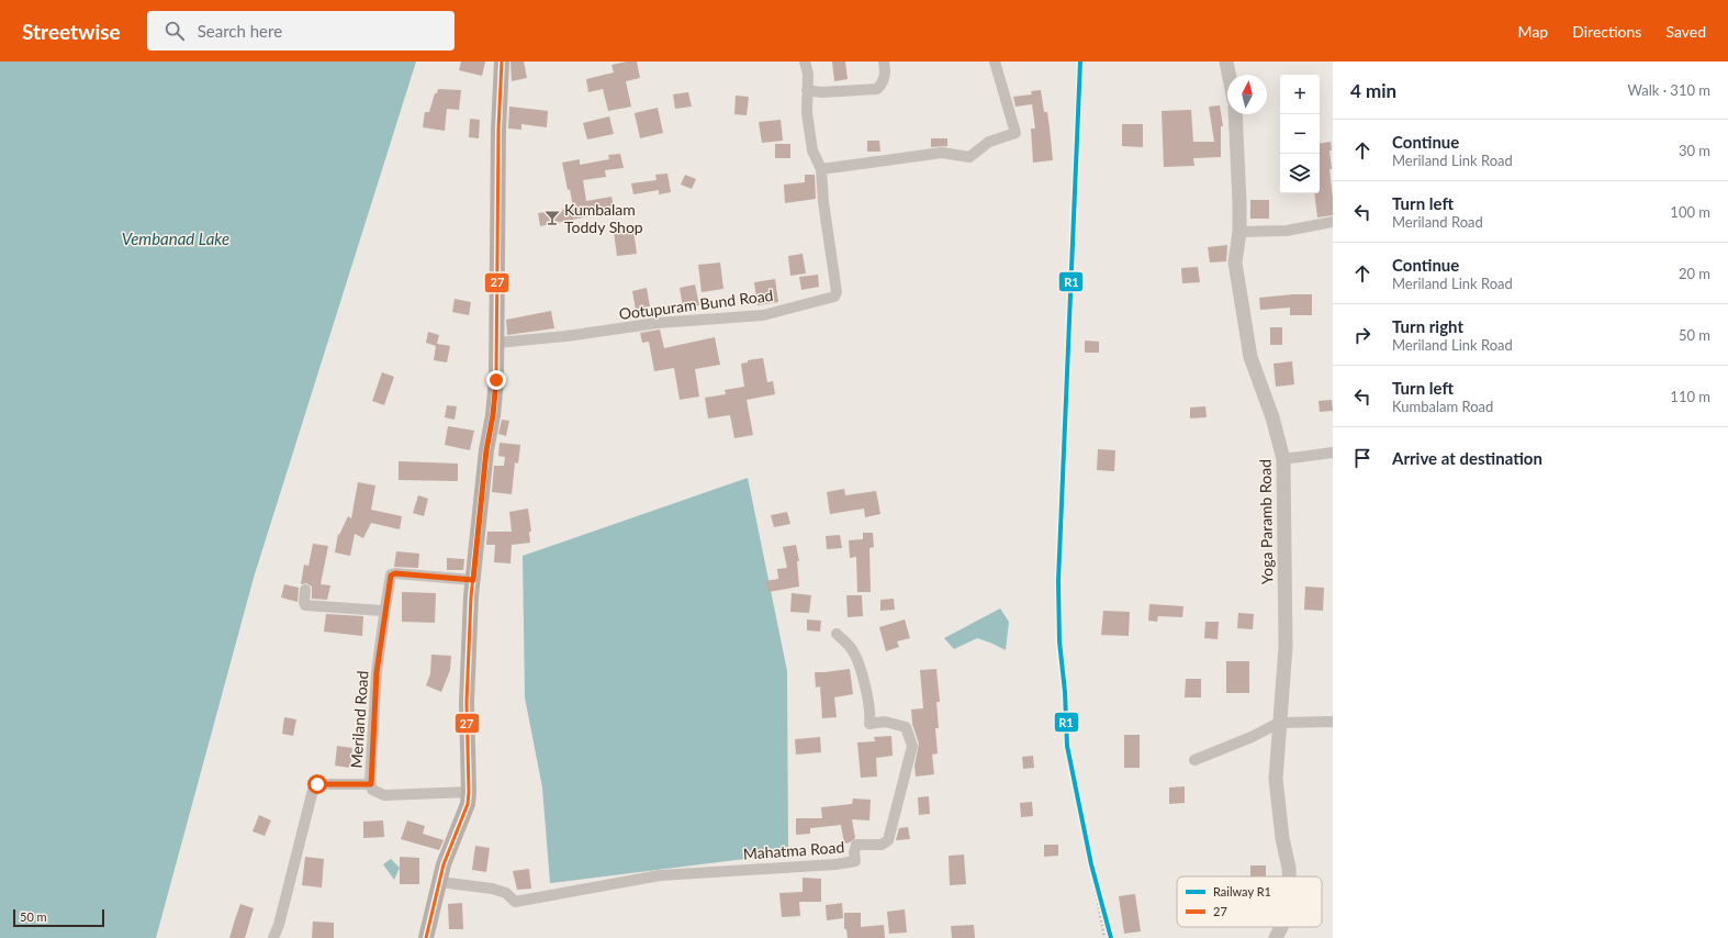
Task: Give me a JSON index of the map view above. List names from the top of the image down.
{
  "streets": {
    "street": [
      "Ootupuram Bund Road",
      "Yoga Paramb Road",
      "Meriland Road",
      "Mahatma Road"
    ]
  },
  "water": ["Vembanad Lake"],
  "places": {
    "bar": ["Kumbalam Toddy Shop"]
  },
  "lines": ["rail line R1", "transit line 27"],
  "legend": ["Railway R1", "27"],
  "scale_bar": "50 m",
  "north": "top",
  "page": {
    "header": "Streetwise",
    "search": "Search here",
    "nav": ["Map", "Directions", "Saved"],
    "heading": ["4 min", "Walk · 310 m"],
    "map_buttons": ["+", "−"],
    "list": [
      ["Continue", "Meriland Link Road", "30 m"],
      ["Turn left", "Meriland Road", "100 m"],
      ["Continue", "Meriland Link Road", "20 m"],
      ["Turn right", "Meriland Link Road", "50 m"],
      ["Turn left", "Kumbalam Road", "110 m"],
      "Arrive at destination"
    ],
    "scale": "50 m"
  }
}
